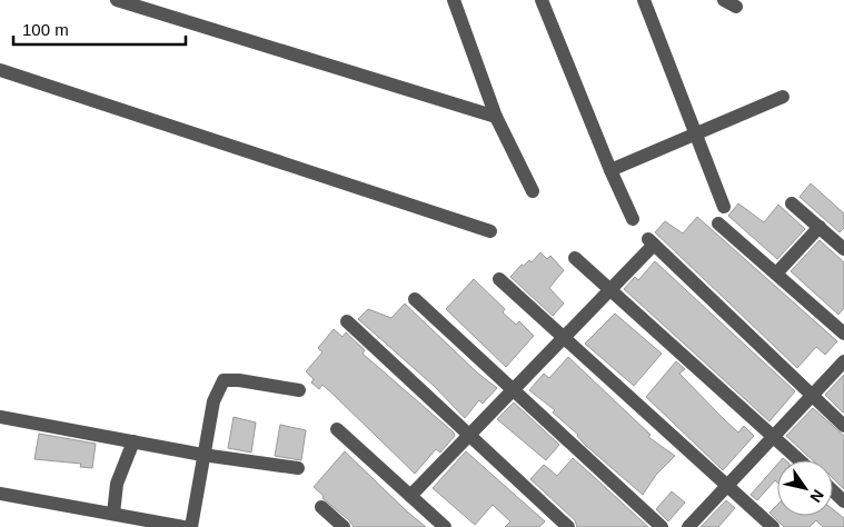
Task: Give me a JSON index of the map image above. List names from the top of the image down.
{
  "scale_bar": "100 m",
  "north": "bottom right"
}
